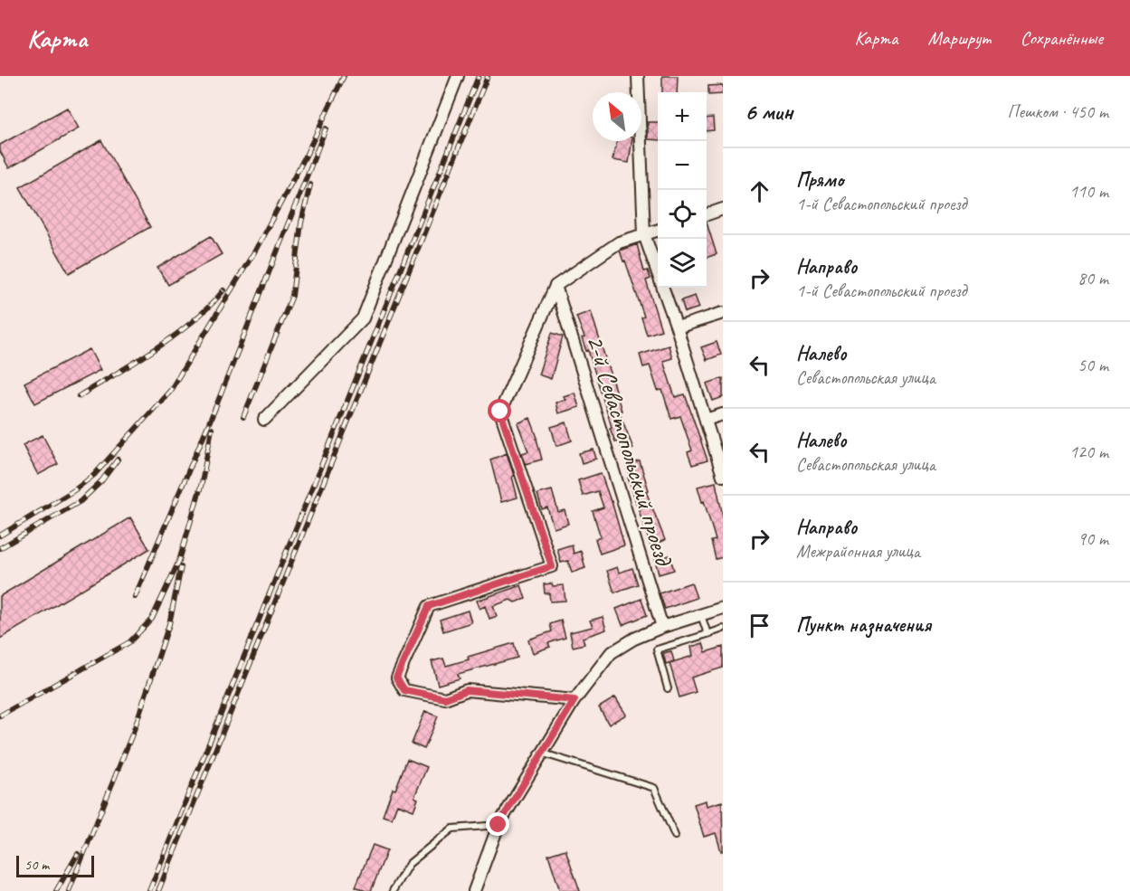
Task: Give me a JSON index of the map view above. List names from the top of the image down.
{
  "streets": {
    "street": ["2-й Севастопольский проезд"]
  },
  "scale_bar": "50 m",
  "north": "top left",
  "page": {
    "header": "Карта",
    "nav": ["Карта", "Маршрут", "Сохранённые"],
    "heading": ["6 мин", "Пешком · 450 m"],
    "map_buttons": ["+", "−"],
    "list": [
      ["Прямо", "1-й Севастопольский проезд", "110 m"],
      ["Направо", "1-й Севастопольский проезд", "80 m"],
      ["Налево", "Севастопольская улица", "50 m"],
      ["Налево", "Севастопольская улица", "120 m"],
      ["Направо", "Межрайонная улица", "90 m"],
      "Пункт назначения"
    ],
    "scale": "50 m"
  }
}
